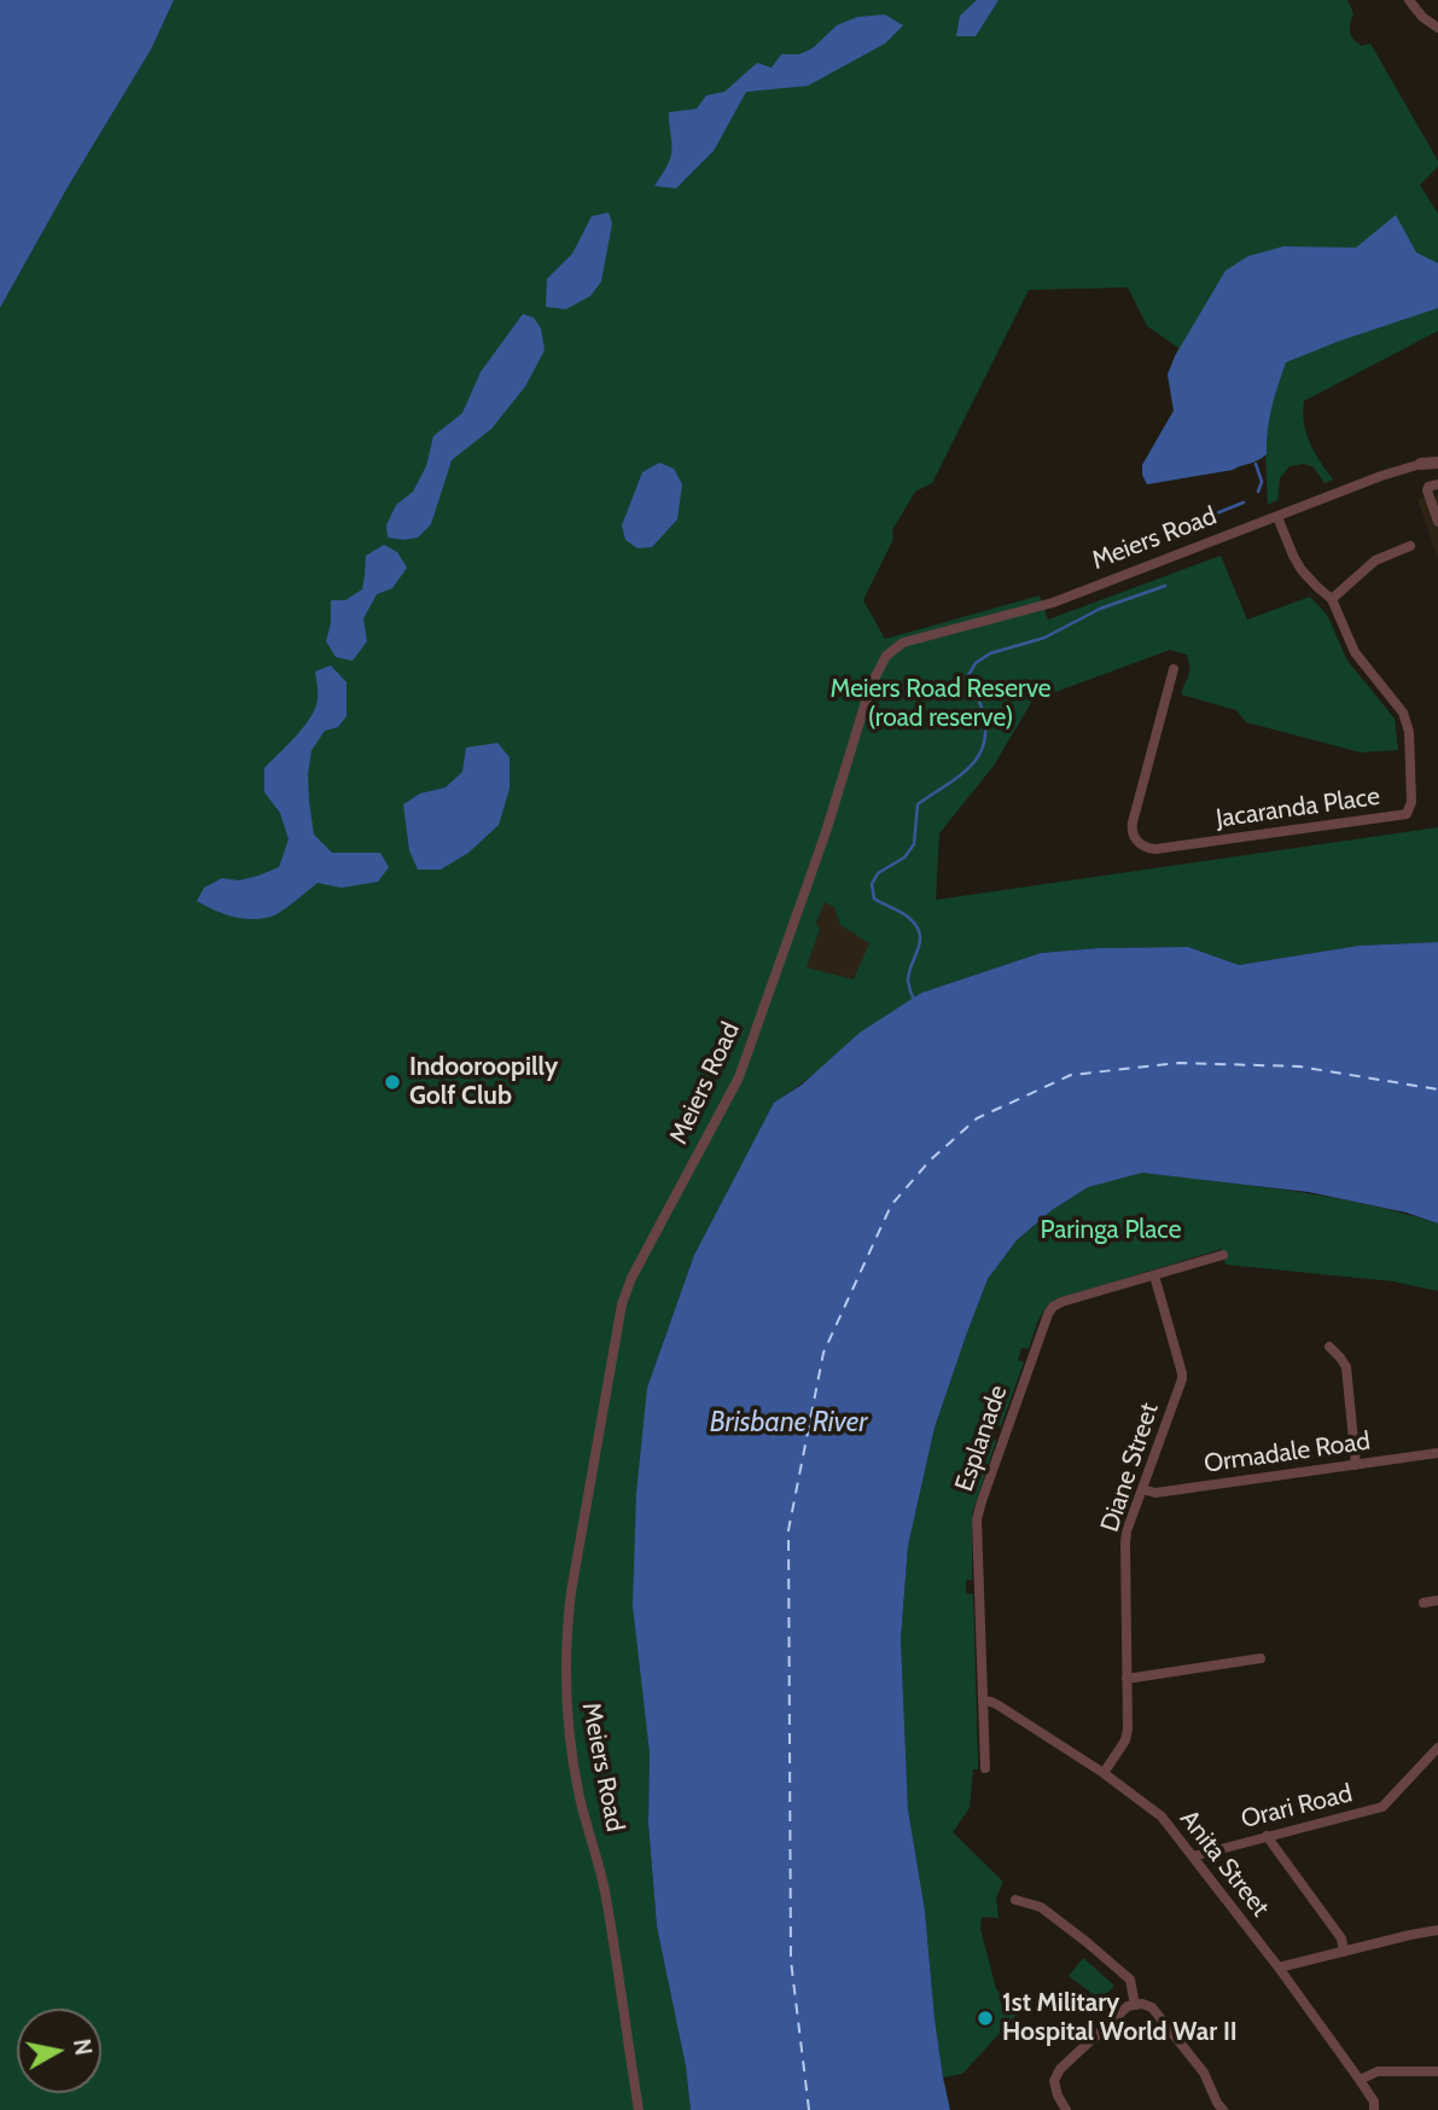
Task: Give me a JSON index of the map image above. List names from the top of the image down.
{
  "streets": {
    "street": [
      "Meiers Road",
      "Jacaranda Place",
      "Esplanade",
      "Ormadale Road",
      "Diane Street",
      "Orari Road",
      "Anita Street"
    ]
  },
  "crossings": [
    ["Meiers Road", "Jacaranda Place"],
    ["Esplanade", "Diane Street"],
    ["Esplanade", "Anita Street"],
    ["Ormadale Road", "Diane Street"],
    ["Diane Street", "Anita Street"],
    ["Orari Road", "Anita Street"]
  ],
  "water": ["Brisbane River"],
  "parks": ["Meiers Road Reserve (road reserve)", "Paringa Place"],
  "places": ["Indooroopilly Golf Club", "1st Military Hospital World War II"],
  "north": "right"
}
